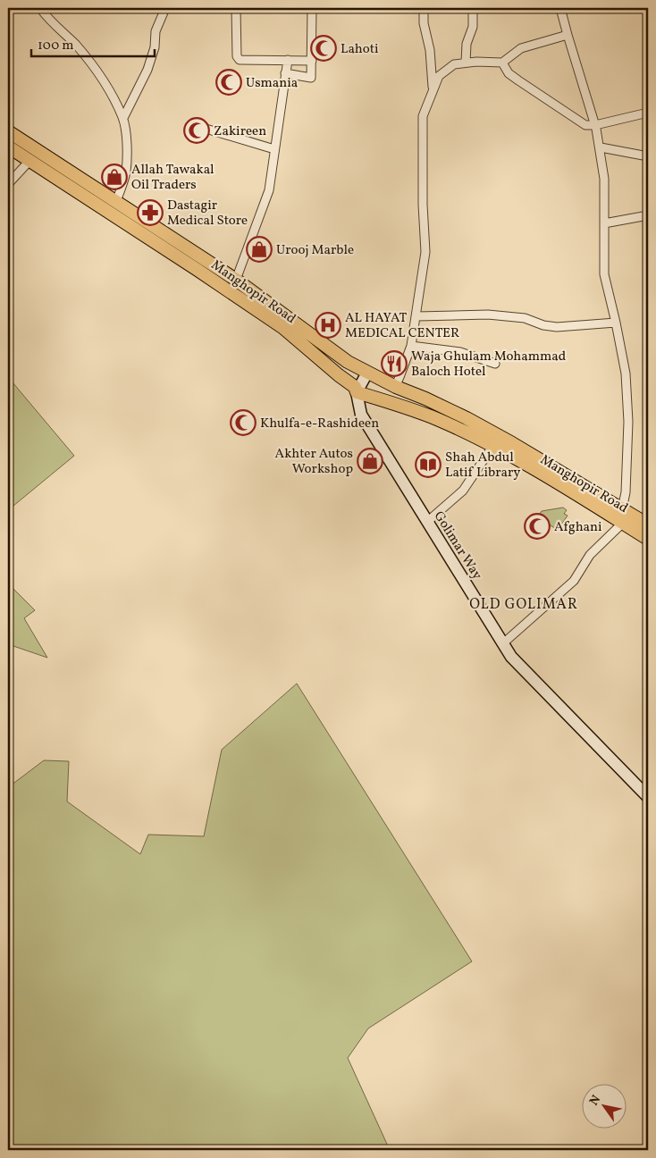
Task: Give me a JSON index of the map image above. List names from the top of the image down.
{
  "streets": {
    "main road": ["Manghopir Road", "Golimar Way"]
  },
  "crossings": [
    ["Manghopir Road", "Golimar Way"]
  ],
  "districts": ["OLD GOLIMAR"],
  "places": {
    "mosque": [
      "Lahoti",
      "Usmania",
      "Zakireen",
      "Khulfa-e-Rashideen",
      "Afghani"
    ],
    "shop": ["Allah Tawakal Oil Traders", "Urooj Marble", "Akhter Autos Workshop"],
    "pharmacy": ["Dastagir Medical Store"],
    "hospital": ["AL HAYAT MEDICAL CENTER"],
    "restaurant": ["Waja Ghulam Mohammad Baloch Hotel"],
    "library": ["Shah Abdul Latif Library"]
  },
  "scale_bar": "100 m",
  "north": "top left"
}
